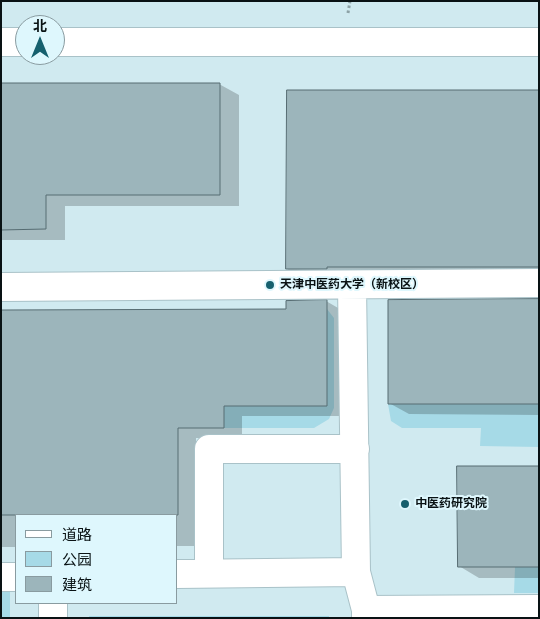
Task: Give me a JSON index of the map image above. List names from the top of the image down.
{
  "places": ["天津中医药大学（新校区）", "中医药研究院"],
  "legend": ["道路", "公园", "建筑"],
  "north": "top"
}
